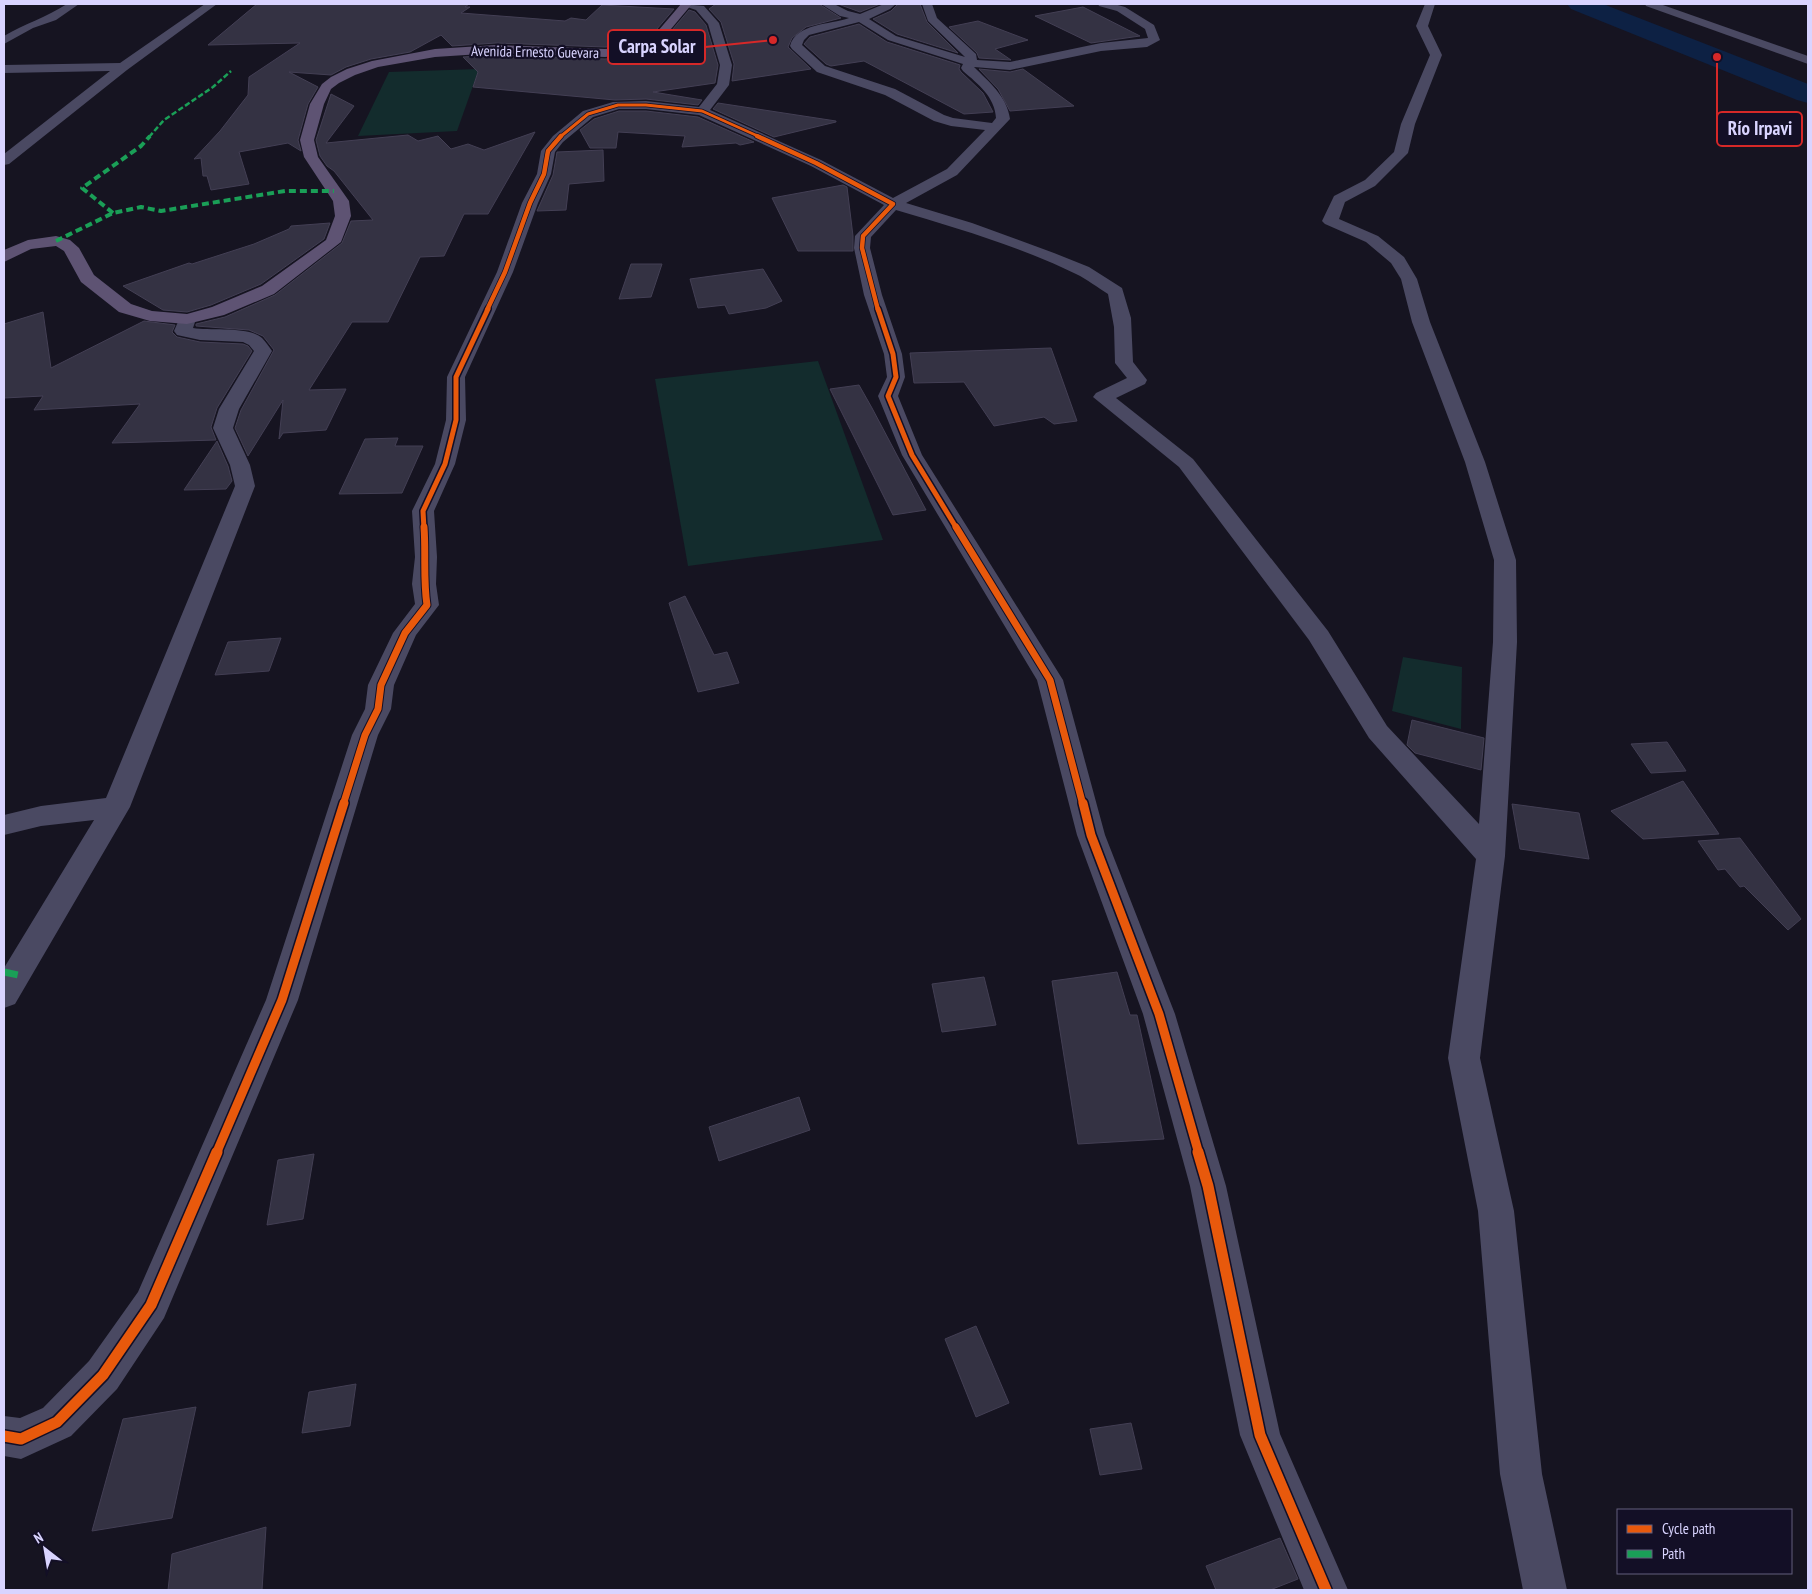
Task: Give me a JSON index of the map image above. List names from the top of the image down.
{
  "streets": {
    "main road": ["Avenida Ernesto Guevara"]
  },
  "places": ["Carpa Solar", "Río Irpavi"],
  "legend": ["Cycle path", "Path"],
  "north": "top left"
}
